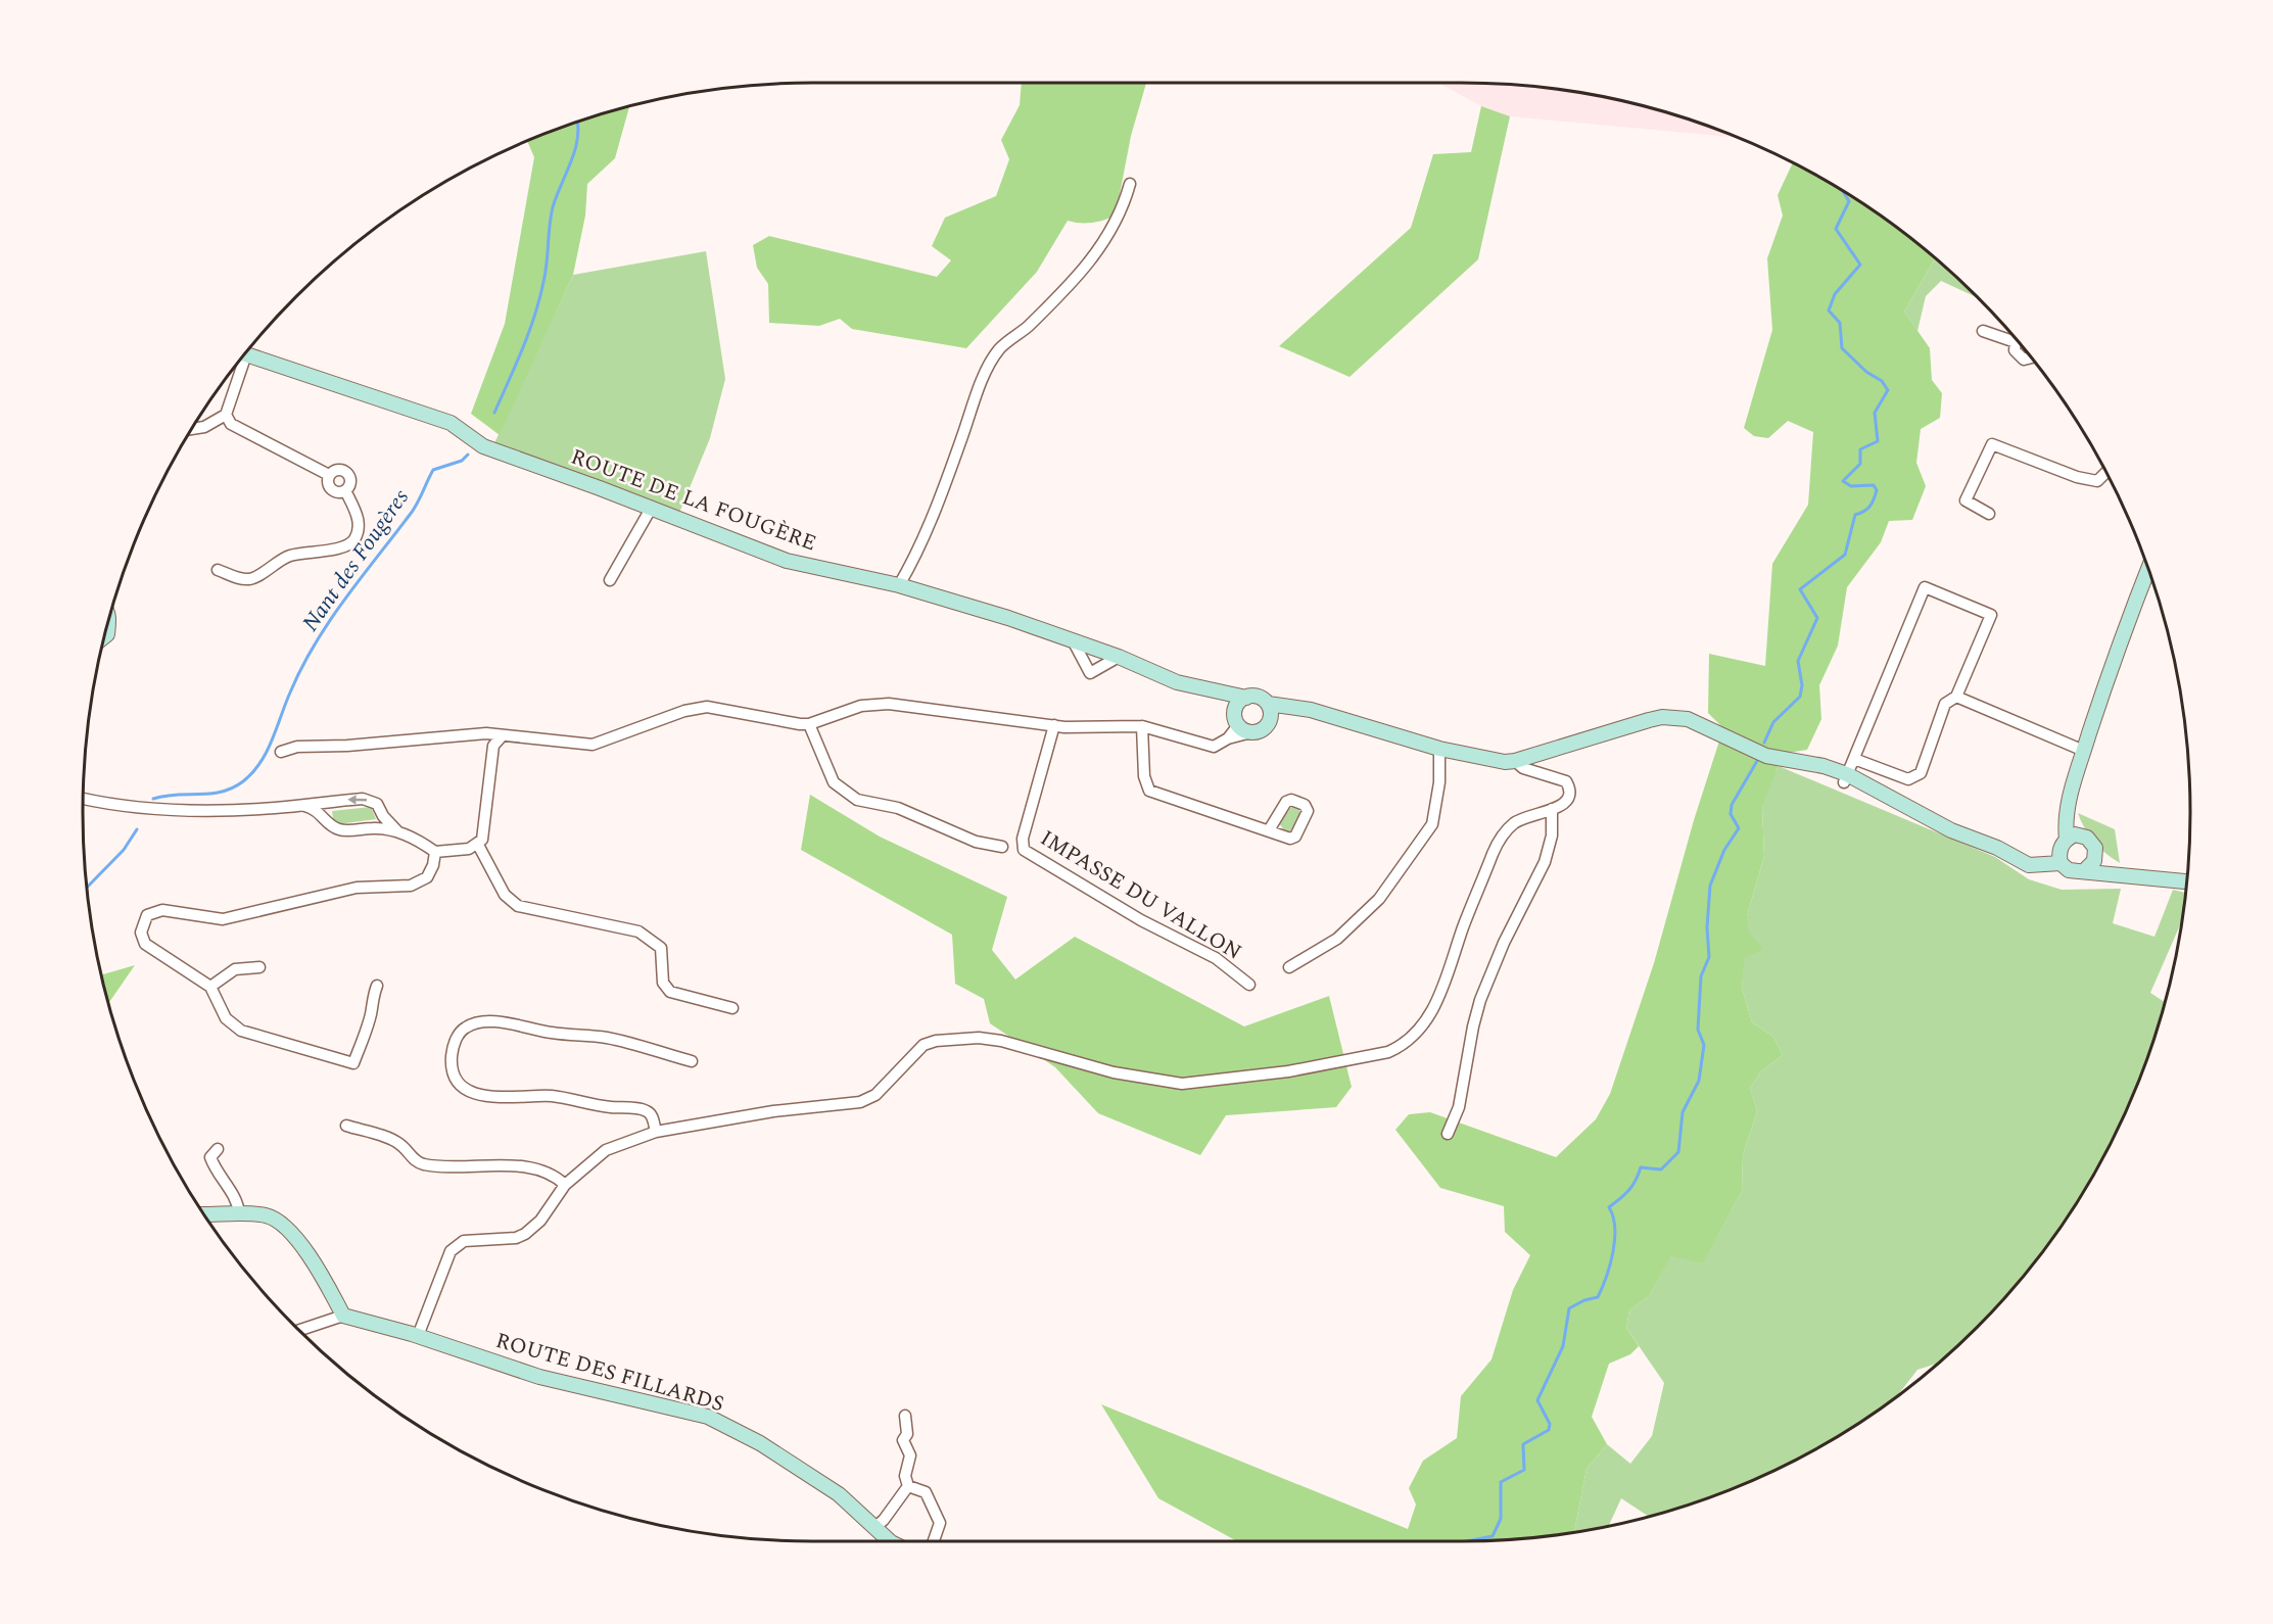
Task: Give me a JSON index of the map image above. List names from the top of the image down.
{
  "streets": {
    "street": ["ROUTE DE LA FOUGÈRE", "IMPASSE DU VALLON", "ROUTE DES FILLARDS"]
  },
  "water": ["Nant des Fougères"]
}
